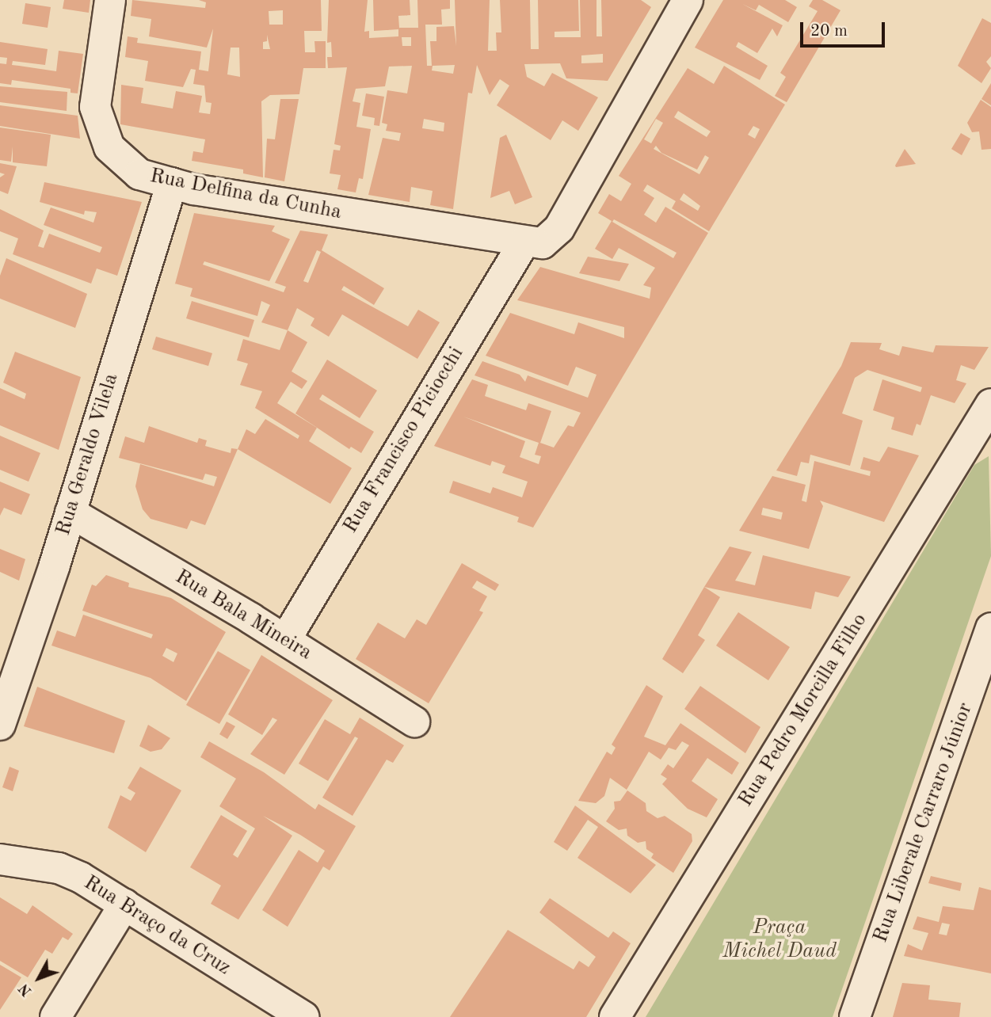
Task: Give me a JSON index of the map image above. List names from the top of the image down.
{
  "streets": {
    "street": [
      "Rua Delfina da Cunha",
      "Rua Francisco Piciocchi",
      "Rua Geraldo Vilela",
      "Rua Bala Mineira",
      "Rua Pedro Morcilla Filho",
      "Rua Liberale Carraro Júnior",
      "Rua Braço da Cruz"
    ]
  },
  "crossings": [
    ["Rua Delfina da Cunha", "Rua Francisco Piciocchi"],
    ["Rua Delfina da Cunha", "Rua Geraldo Vilela"],
    ["Rua Francisco Piciocchi", "Rua Bala Mineira"],
    ["Rua Geraldo Vilela", "Rua Bala Mineira"]
  ],
  "parks": ["Praça Michel Daud"],
  "scale_bar": "20 m",
  "north": "bottom left"
}
